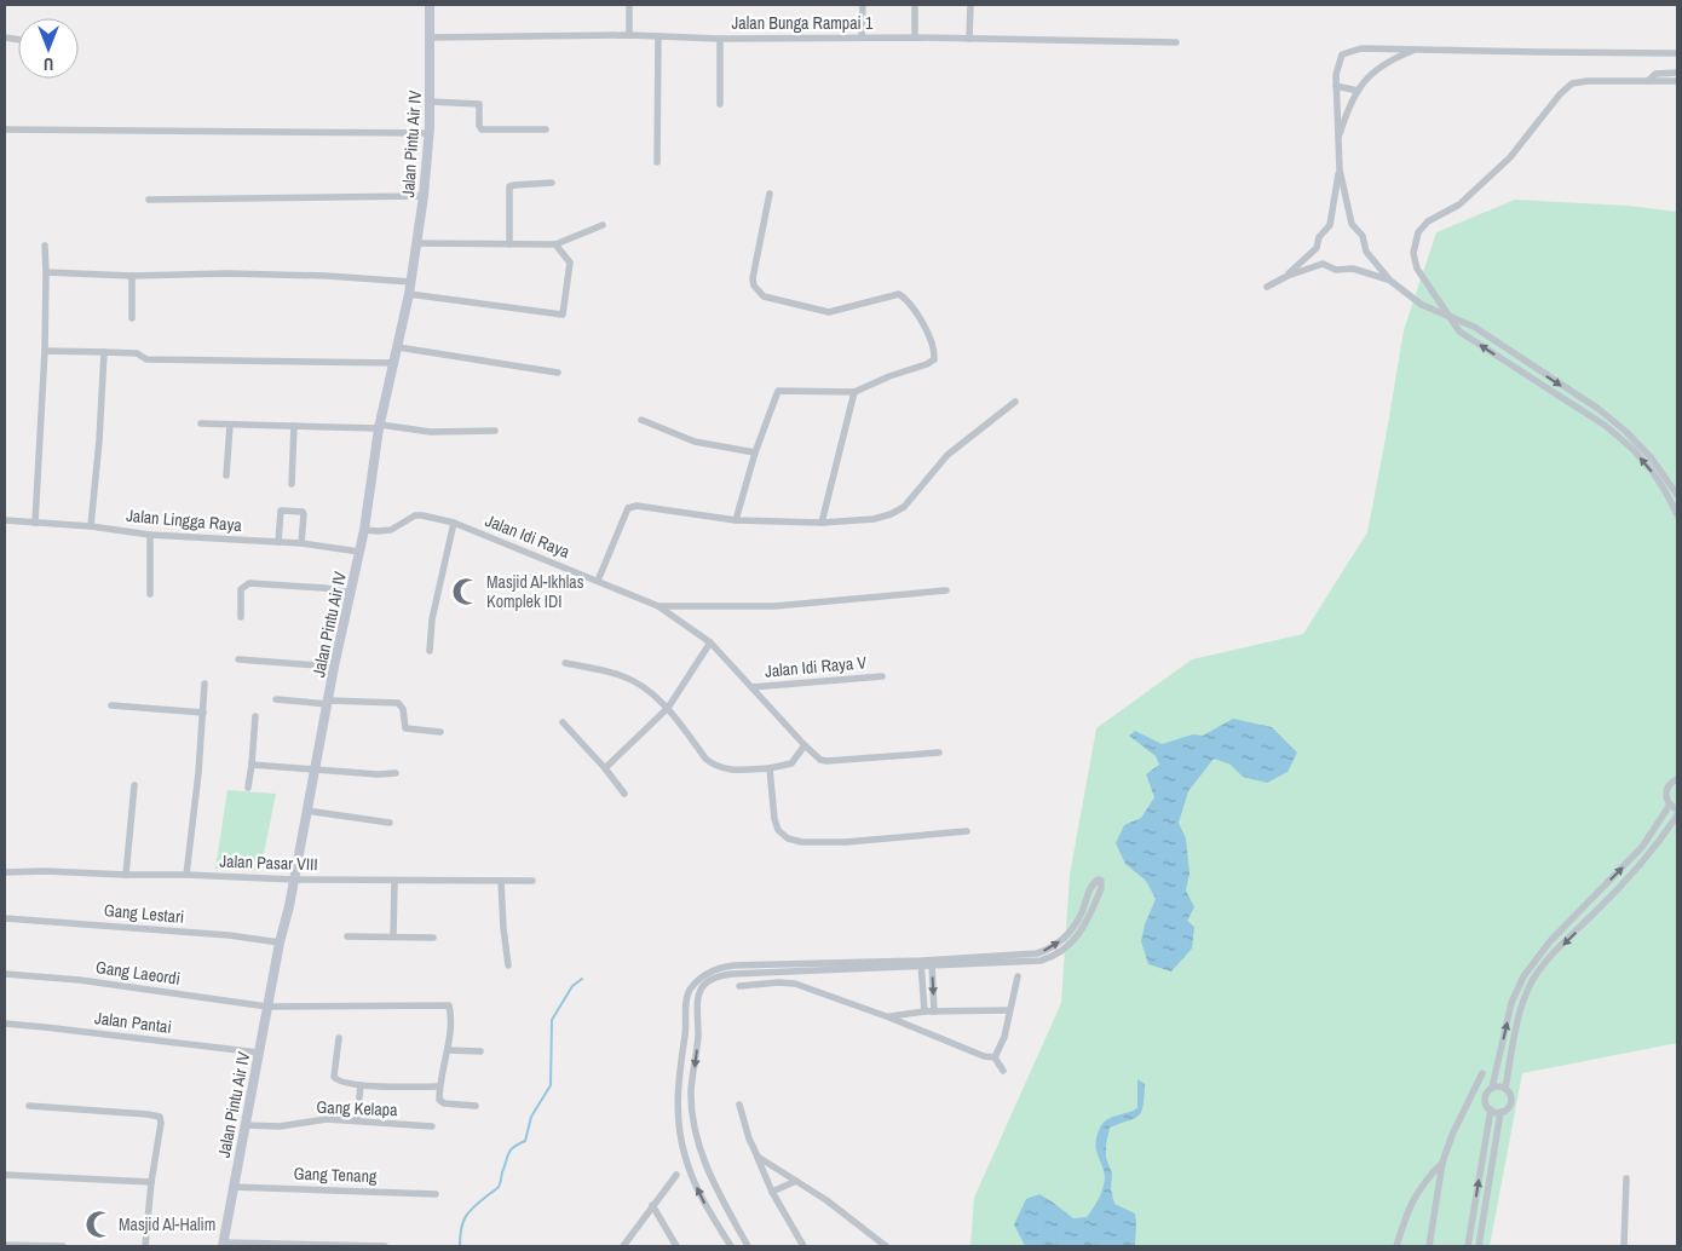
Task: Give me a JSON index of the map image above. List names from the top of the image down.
{
  "streets": {
    "main road": ["Jalan Pintu Air IV"],
    "street": [
      "Jalan Bunga Rampai 1",
      "Jalan Lingga Raya",
      "Jalan Idi Raya",
      "Jalan Idi Raya V",
      "Jalan Pasar VIII",
      "Gang Lestari",
      "Gang Laeordi",
      "Jalan Pantai",
      "Gang Kelapa",
      "Gang Tenang"
    ]
  },
  "crossings": [
    ["Jalan Bunga Rampai 1", "Jalan Pintu Air IV"],
    ["Jalan Pintu Air IV", "Jalan Lingga Raya"],
    ["Jalan Pintu Air IV", "Jalan Idi Raya"],
    ["Jalan Pintu Air IV", "Jalan Pasar VIII"],
    ["Jalan Pintu Air IV", "Gang Lestari"],
    ["Jalan Pintu Air IV", "Gang Laeordi"],
    ["Jalan Pintu Air IV", "Jalan Pantai"],
    ["Jalan Pintu Air IV", "Gang Kelapa"],
    ["Jalan Pintu Air IV", "Gang Tenang"],
    ["Jalan Idi Raya", "Jalan Idi Raya V"]
  ],
  "places": {
    "mosque": ["Masjid Al-Ikhlas Komplek IDI", "Masjid Al-Halim"]
  },
  "north": "bottom"
}
